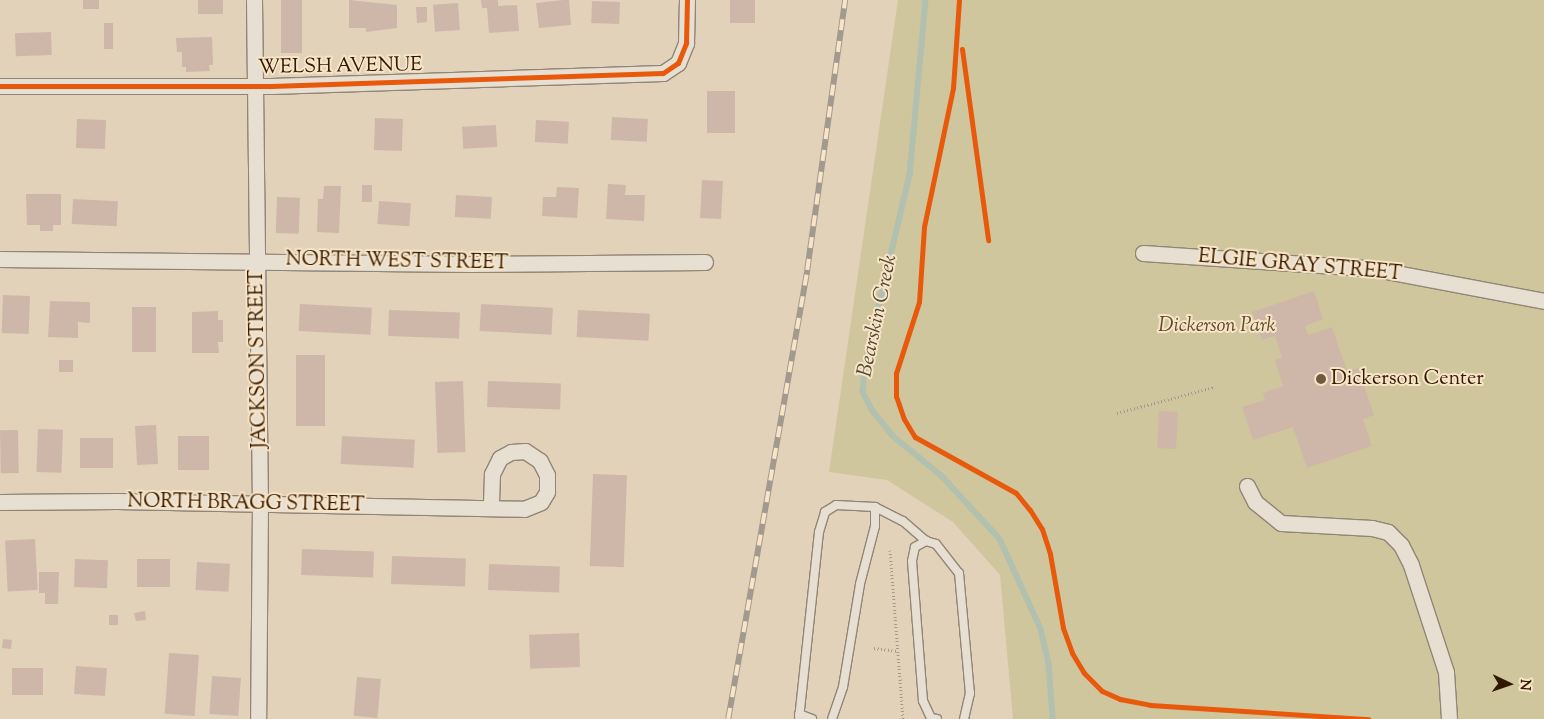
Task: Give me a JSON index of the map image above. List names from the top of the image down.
{
  "streets": {
    "street": [
      "WELSH AVENUE",
      "NORTH WEST STREET",
      "ELGIE GRAY STREET",
      "JACKSON STREET",
      "NORTH BRAGG STREET"
    ]
  },
  "crossings": [
    ["WELSH AVENUE", "JACKSON STREET"],
    ["NORTH WEST STREET", "JACKSON STREET"],
    ["JACKSON STREET", "NORTH BRAGG STREET"]
  ],
  "water": ["Bearskin Creek"],
  "parks": ["Dickerson Park"],
  "places": ["Dickerson Center"],
  "north": "right"
}
